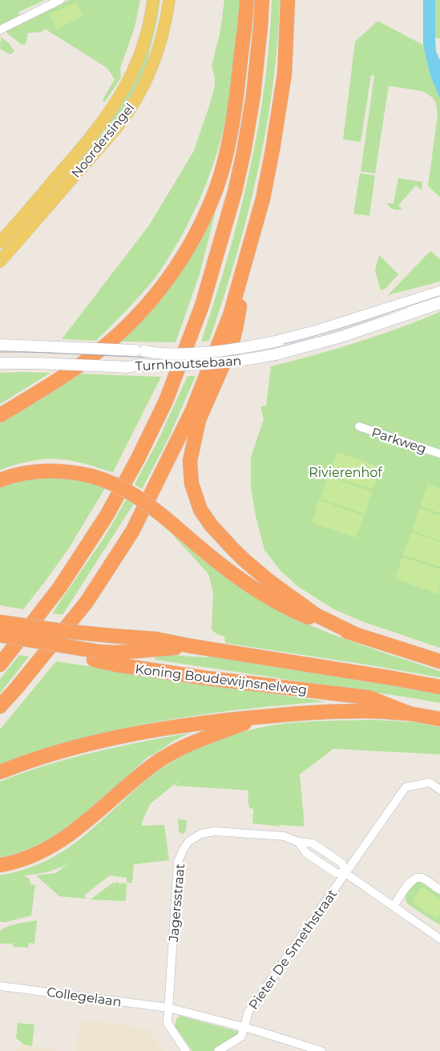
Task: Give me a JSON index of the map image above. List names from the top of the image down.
{
  "streets": {
    "highway": ["Koning Boudewijnsnelweg"],
    "main road": ["Noordersingel", "Turnhoutsebaan"],
    "street": [
      "Parkweg",
      "Jagersstraat",
      "Pieter De Smethstraat",
      "Collegelaan"
    ]
  },
  "crossings": [
    ["Jagersstraat", "Pieter De Smethstraat"],
    ["Jagersstraat", "Collegelaan"],
    ["Pieter De Smethstraat", "Collegelaan"]
  ],
  "parks": ["Rivierenhof"]
}
